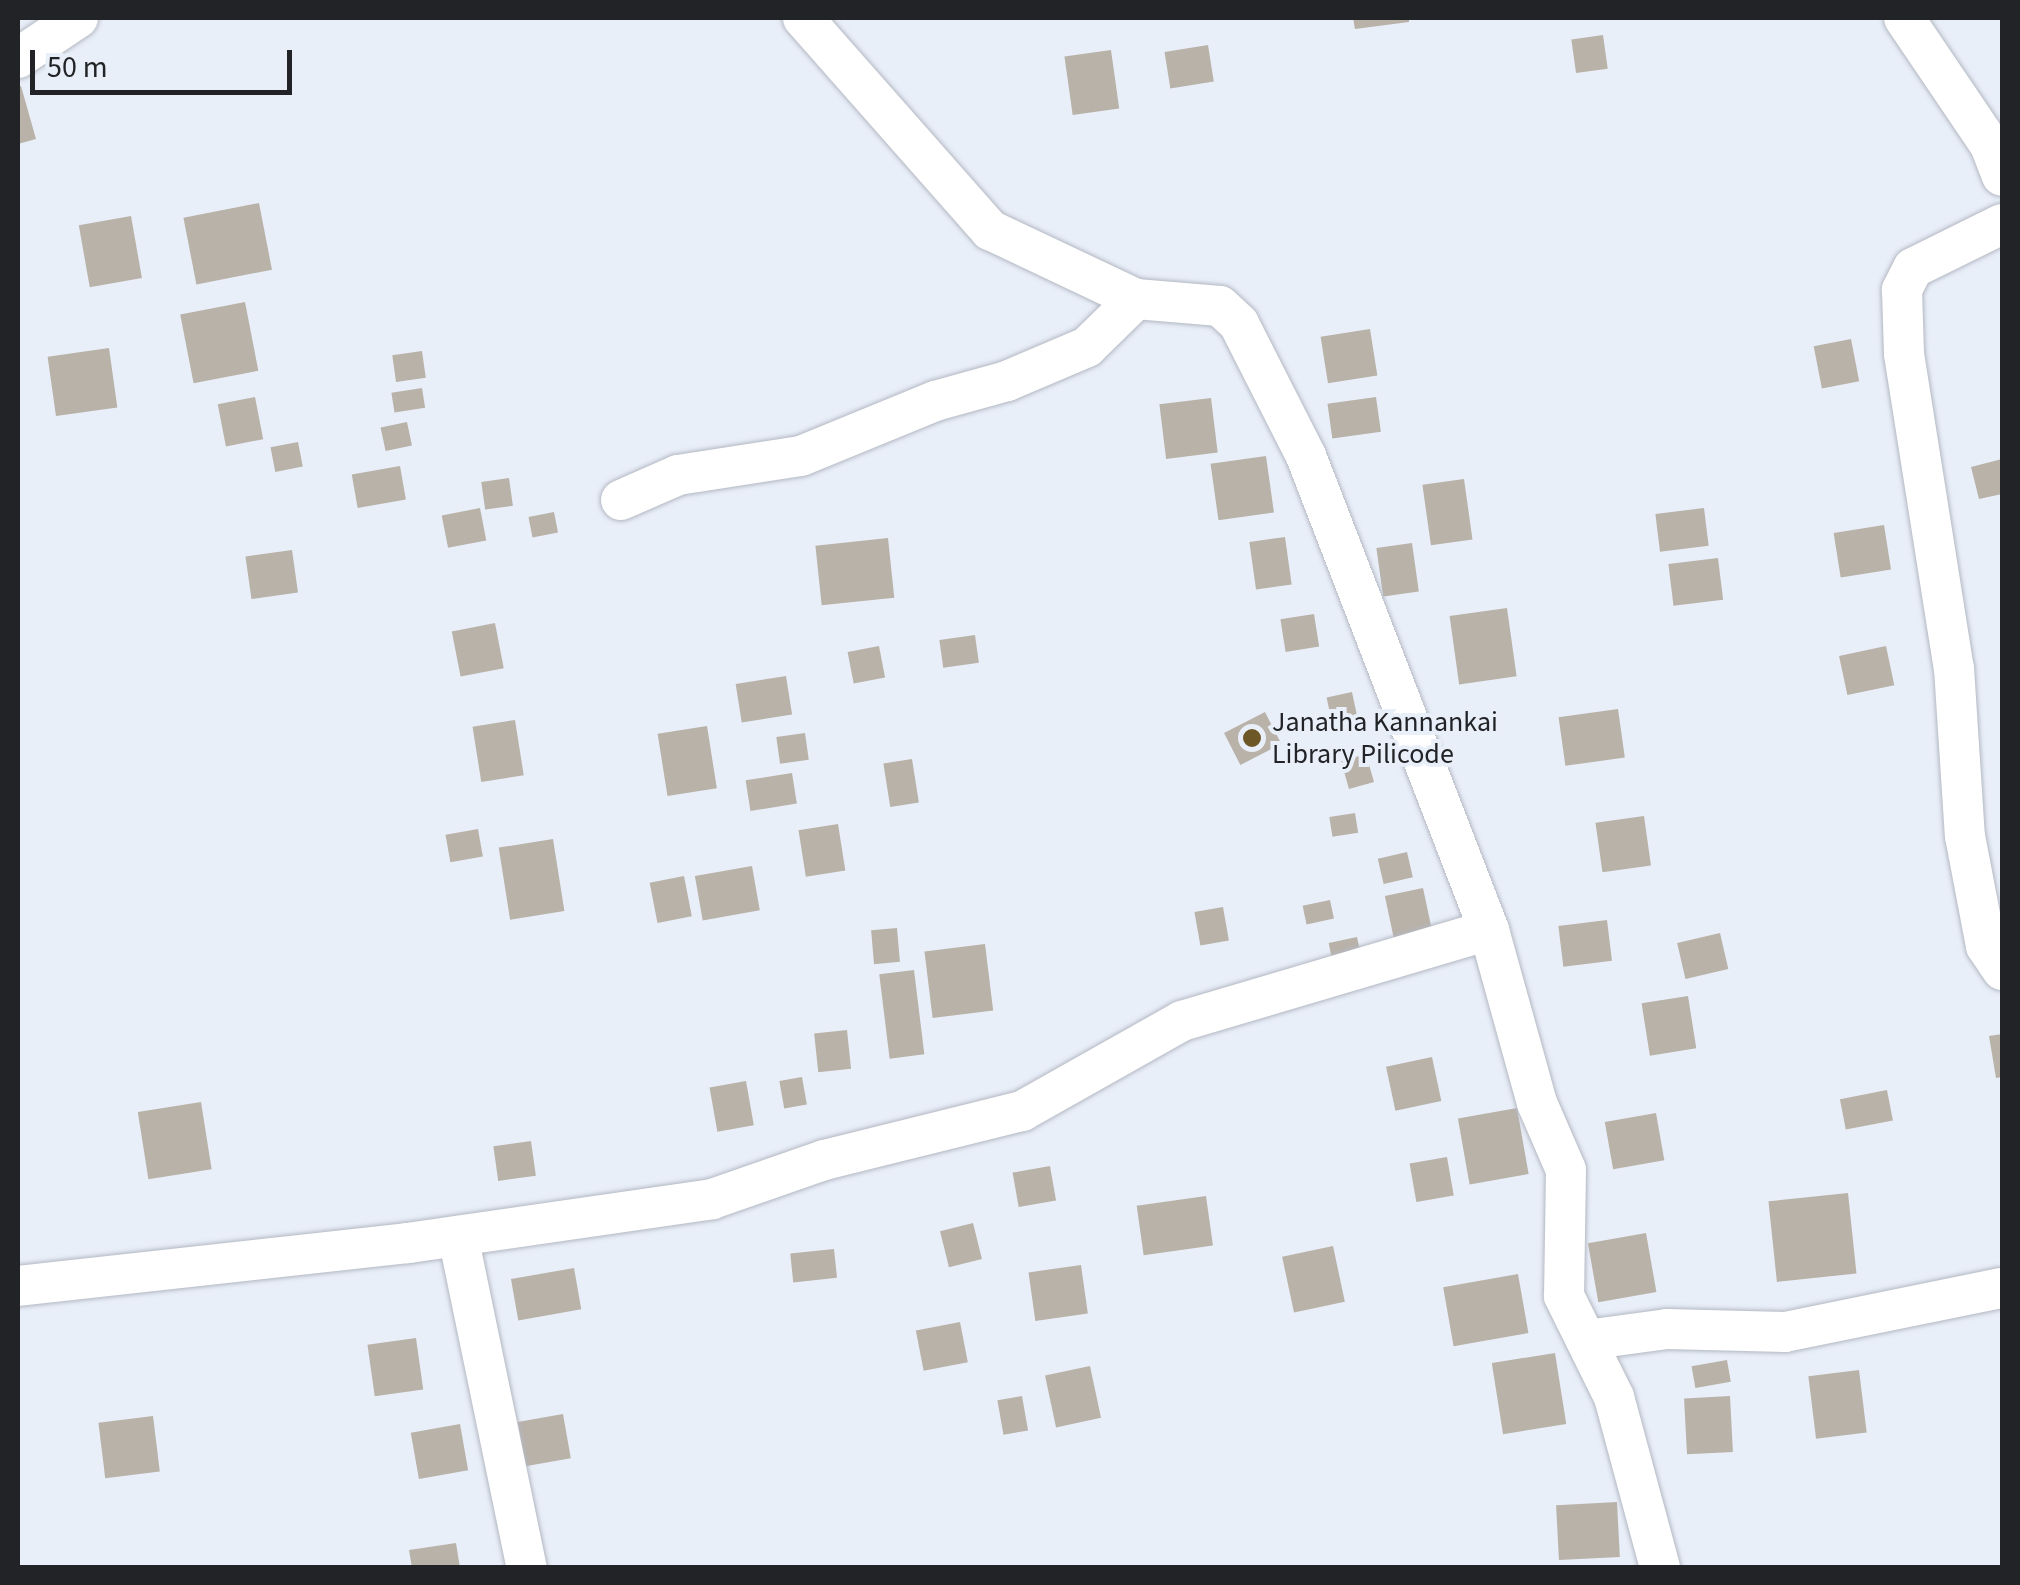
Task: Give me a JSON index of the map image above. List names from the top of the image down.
{
  "places": ["Janatha Kannankai Library Pilicode"],
  "scale_bar": "50 m"
}
